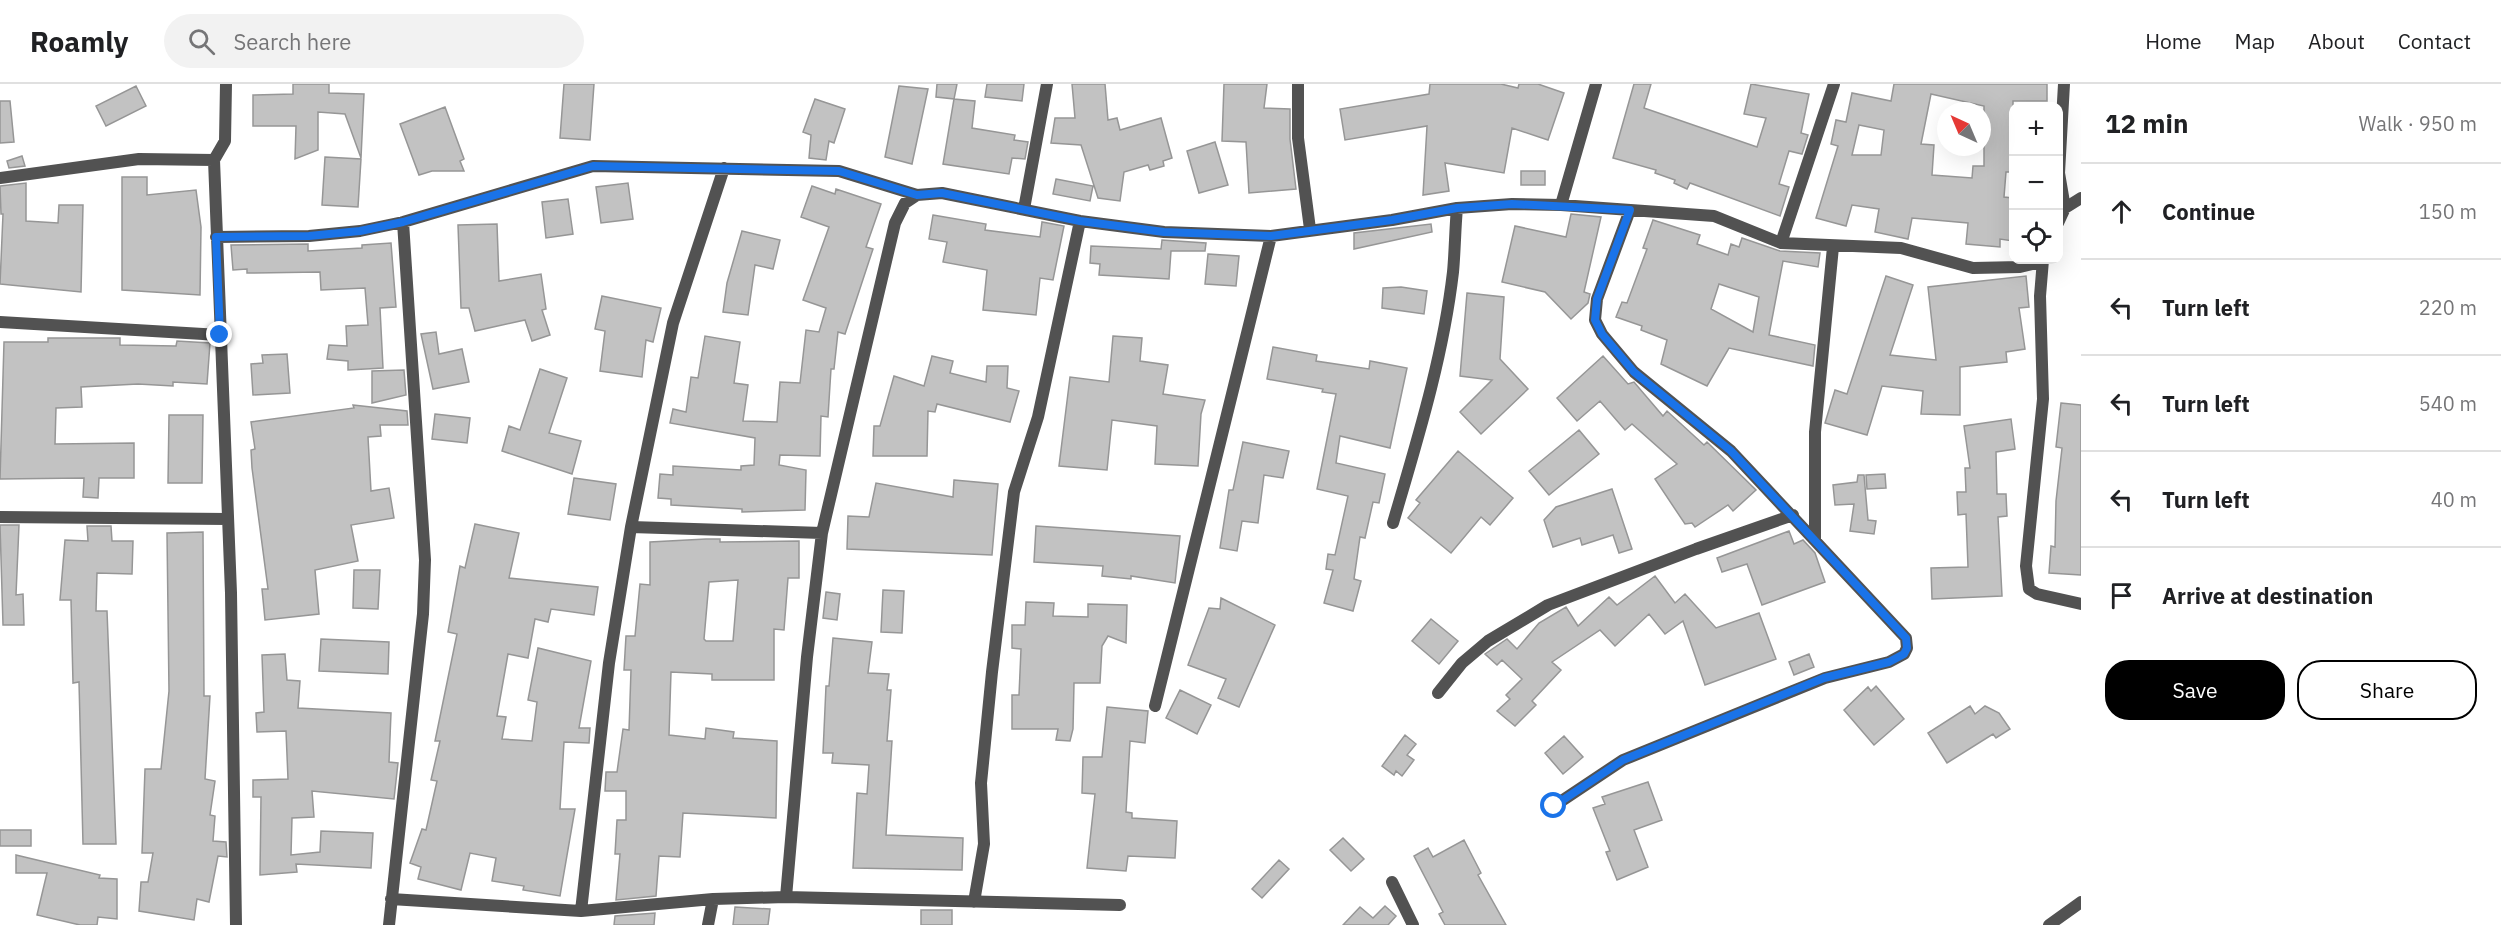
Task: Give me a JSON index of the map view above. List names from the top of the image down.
{
  "north": "top left",
  "page": {
    "header": "Roamly",
    "search": "Search here",
    "nav": [
      "Home",
      "Map",
      "About",
      "Contact"
    ],
    "heading": ["12 min", "Walk · 950 m"],
    "map_buttons": ["+", "−"],
    "list": [
      ["Continue", "150 m"],
      ["Turn left", "220 m"],
      ["Turn left", "540 m"],
      ["Turn left", "40 m"],
      "Arrive at destination"
    ],
    "buttons": ["Save", "Share"]
  }
}
